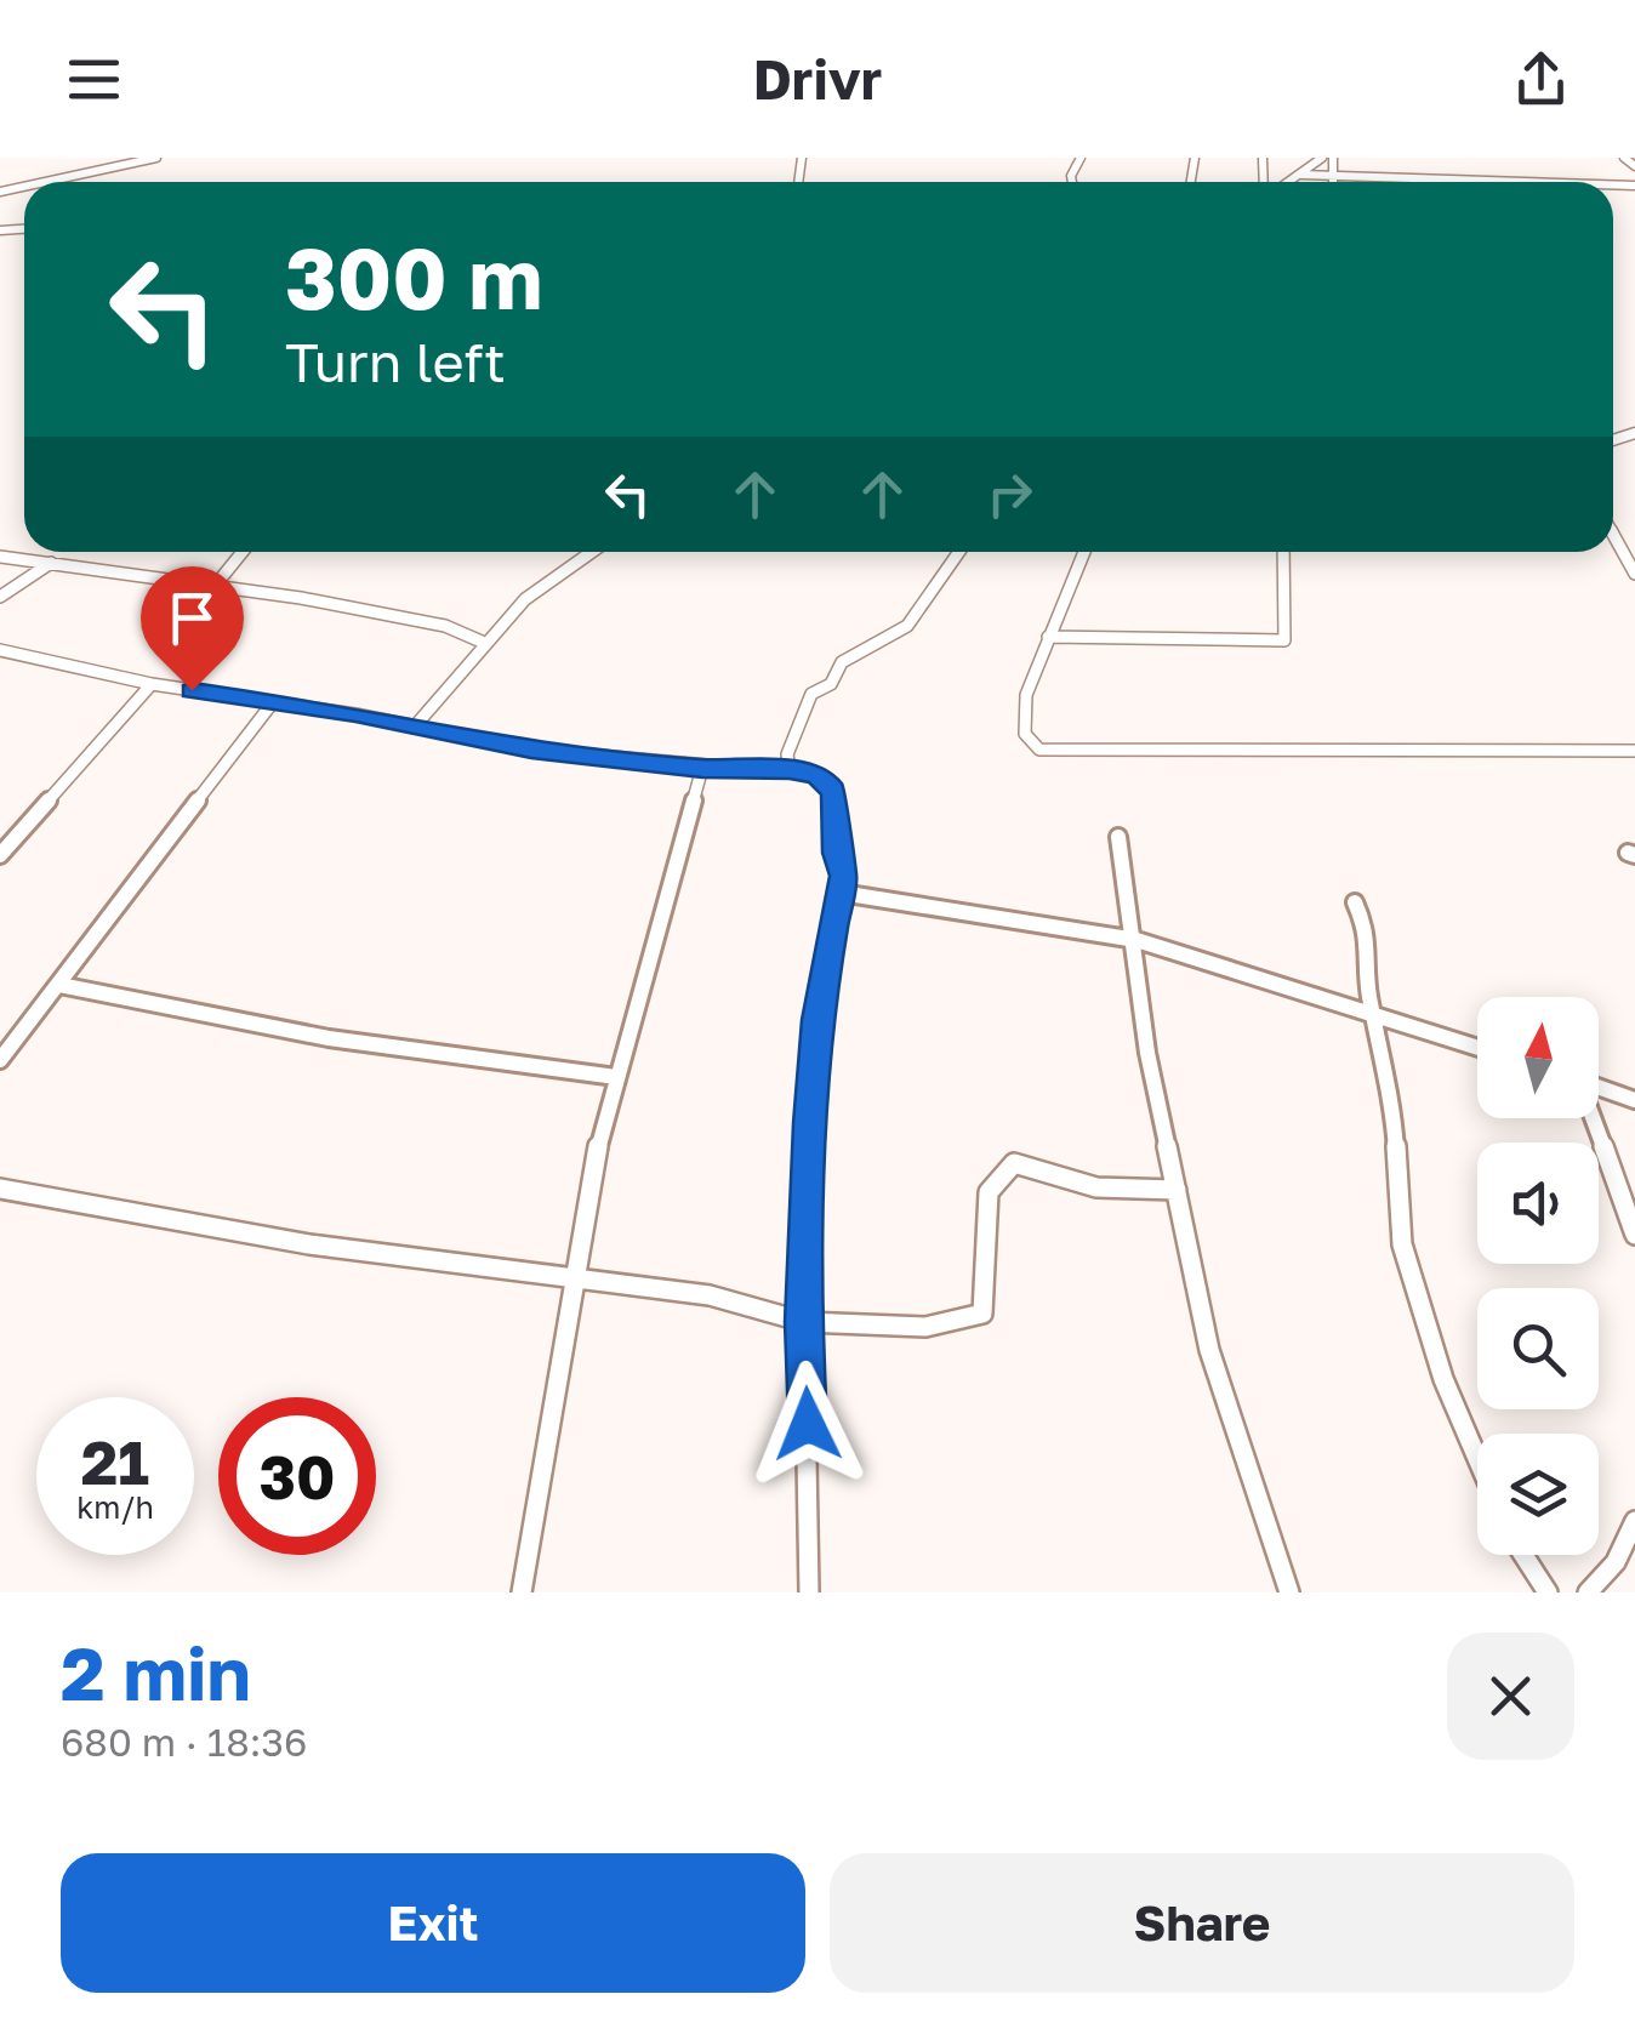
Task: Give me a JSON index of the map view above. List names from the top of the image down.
{
  "north": "top",
  "page": {
    "header": "Drivr",
    "turn": ["300 m", "Turn left"],
    "speed": "21 km/h",
    "limit": "30",
    "heading": ["2 min", "680 m · 18:36"],
    "buttons": ["Exit", "Share"]
  }
}
